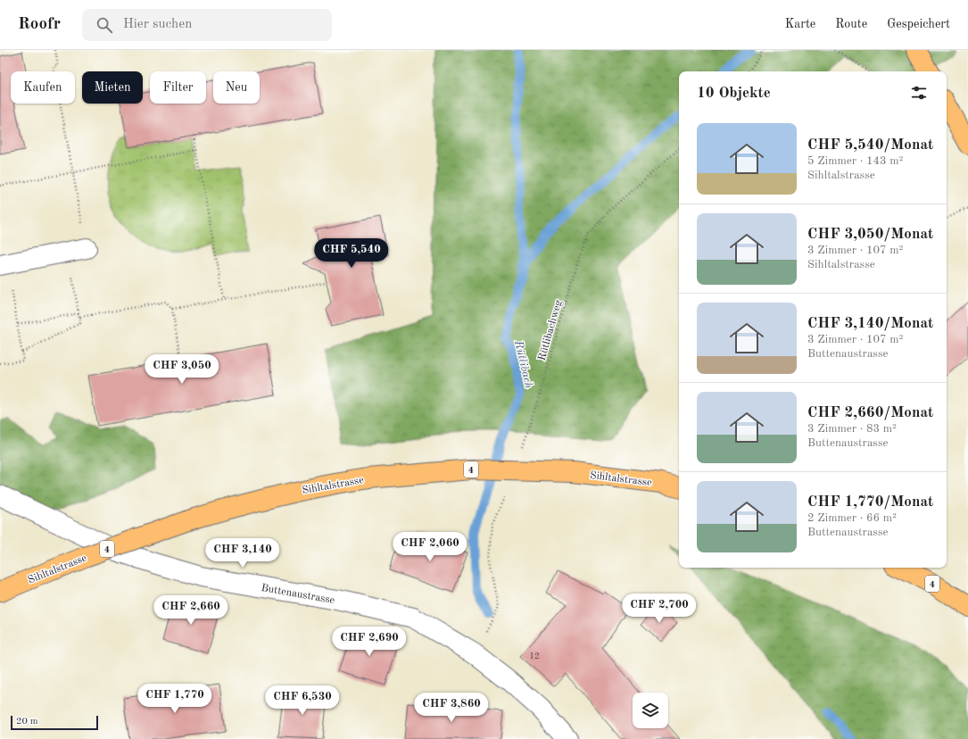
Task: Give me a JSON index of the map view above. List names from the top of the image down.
{
  "streets": {
    "main road": ["4", "Sihltalstrasse"],
    "street": ["Buttenaustrasse"],
    "path": ["Rütlibachweg"]
  },
  "water": ["Rütlibach"],
  "house_numbers": ["12"],
  "scale_bar": "20 m",
  "page": {
    "header": "Roofr",
    "search": "Hier suchen",
    "nav": ["Karte", "Route", "Gespeichert"],
    "chip": [
      "Kaufen",
      "Mieten",
      "Filter",
      "Neu"
    ],
    "heading": "10 Objekte",
    "list": [
      {
        "name": "CHF 5,540/Monat",
        "note": "5 Zimmer · 143 m² · Sihltalstrasse"
      },
      {
        "name": "CHF 3,050/Monat",
        "note": "3 Zimmer · 107 m² · Sihltalstrasse"
      },
      {
        "name": "CHF 3,140/Monat",
        "note": "3 Zimmer · 107 m² · Buttenaustrasse"
      },
      {
        "name": "CHF 2,660/Monat",
        "note": "3 Zimmer · 83 m² · Buttenaustrasse"
      },
      {
        "name": "CHF 1,770/Monat",
        "note": "2 Zimmer · 66 m² · Buttenaustrasse"
      }
    ],
    "price": [
      "CHF 5,540",
      "CHF 3,050",
      "CHF 2,060",
      "CHF 3,140",
      "CHF 2,700",
      "CHF 2,660",
      "CHF 2,690",
      "CHF 1,770",
      "CHF 6,530",
      "CHF 3,860"
    ],
    "scale": "20 m"
  }
}
